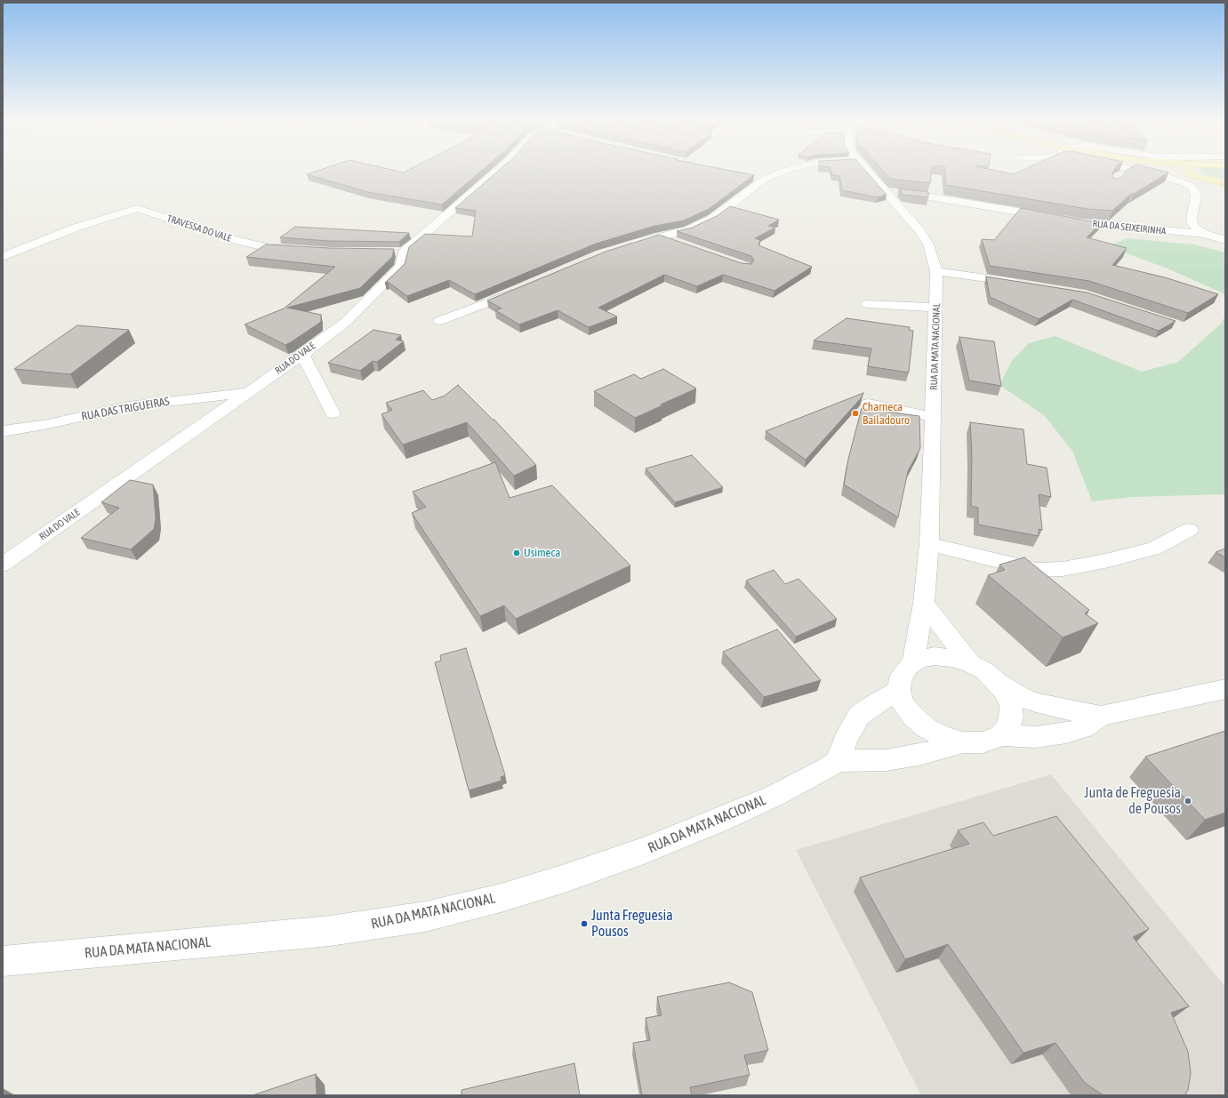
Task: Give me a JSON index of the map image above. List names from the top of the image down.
{
  "streets": {
    "street": [
      "RUA DA SEIXEIRINHA",
      "TRAVESSA DO VALE",
      "RUA DA MATA NACIONAL",
      "RUA DO VALE",
      "RUA DAS TRIGUEIRAS"
    ]
  },
  "crossings": [
    ["RUA DA SEIXEIRINHA", "RUA DA MATA NACIONAL"],
    ["RUA DO VALE", "RUA DAS TRIGUEIRAS"]
  ],
  "places": [
    "Charneca Bailadouro",
    "Usimeca",
    "Junta de Freguesia de Pousos",
    "Junta Freguesia Pousos"
  ]
}
